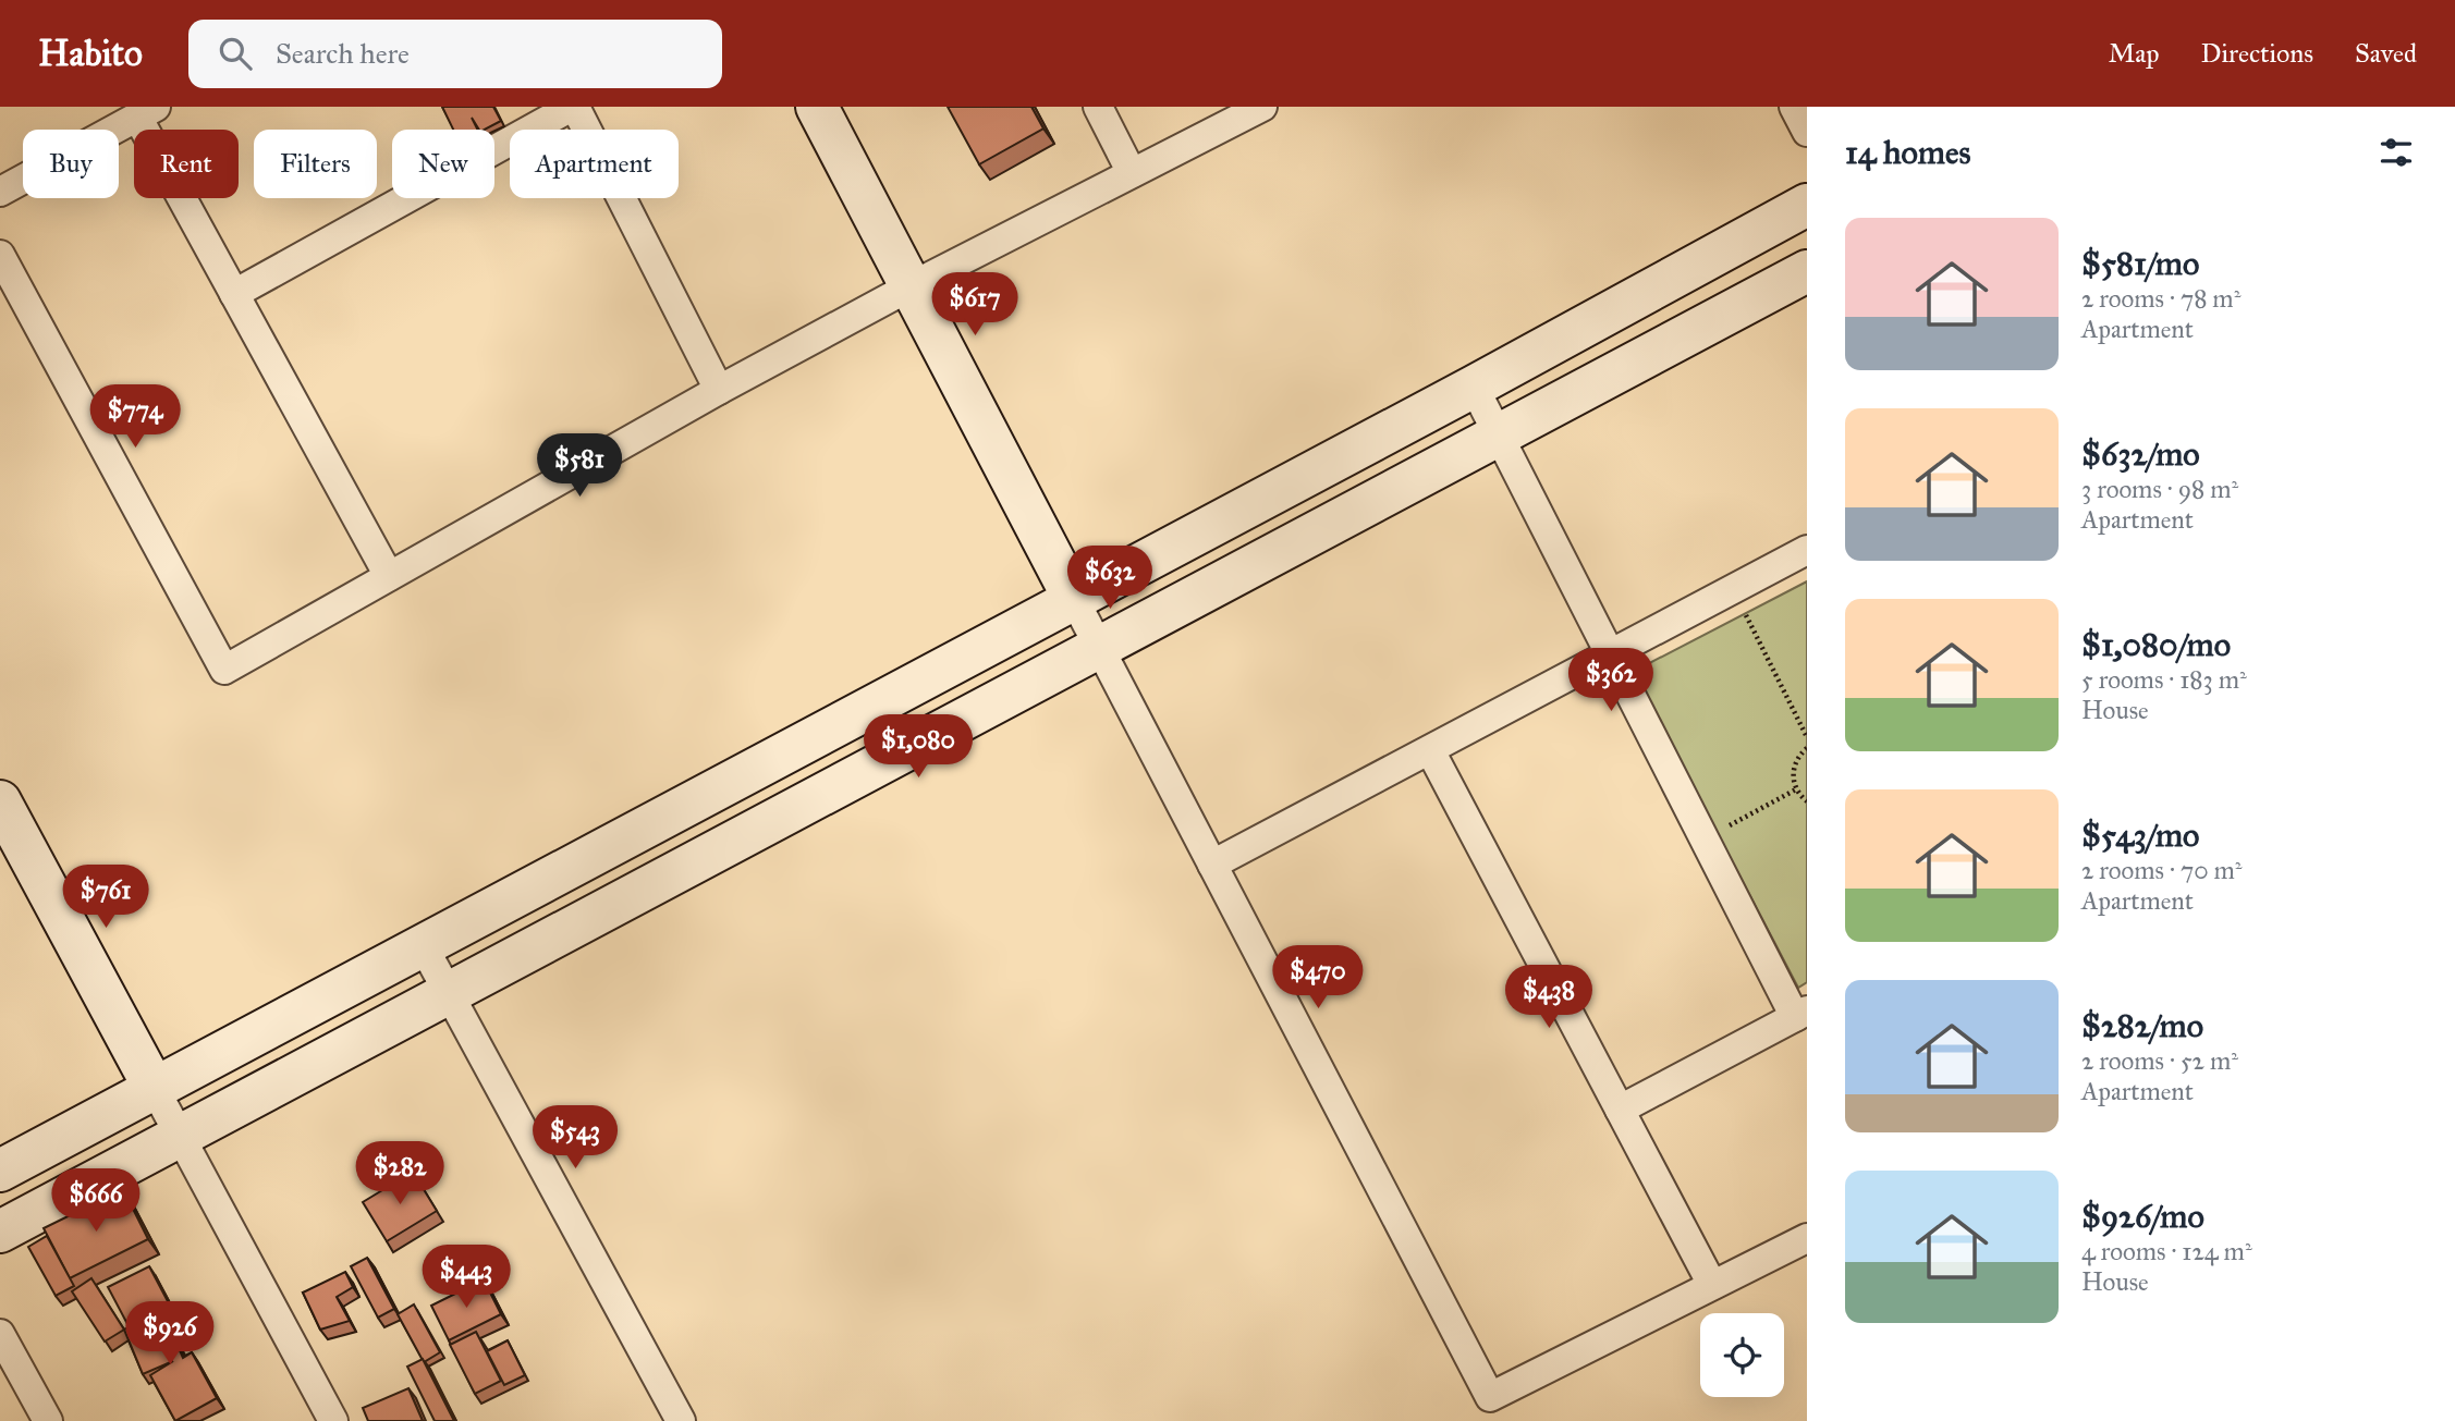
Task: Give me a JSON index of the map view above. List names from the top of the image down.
{
  "page": {
    "header": "Habito",
    "search": "Search here",
    "nav": ["Map", "Directions", "Saved"],
    "heading": "14 homes",
    "chip": [
      "Buy",
      "Rent",
      "Filters",
      "New",
      "Apartment"
    ],
    "list": [
      {
        "name": "$581/mo",
        "note": "2 rooms · 78 m² · Apartment"
      },
      {
        "name": "$632/mo",
        "note": "3 rooms · 98 m² · Apartment"
      },
      {
        "name": "$1,080/mo",
        "note": "5 rooms · 183 m² · House"
      },
      {
        "name": "$543/mo",
        "note": "2 rooms · 70 m² · Apartment"
      },
      {
        "name": "$282/mo",
        "note": "2 rooms · 52 m² · Apartment"
      },
      {
        "name": "$926/mo",
        "note": "4 rooms · 124 m² · House"
      }
    ],
    "price": [
      "$617",
      "$774",
      "$581",
      "$632",
      "$362",
      "$1,080",
      "$761",
      "$470",
      "$438",
      "$543",
      "$282",
      "$666",
      "$443",
      "$926"
    ]
  }
}
